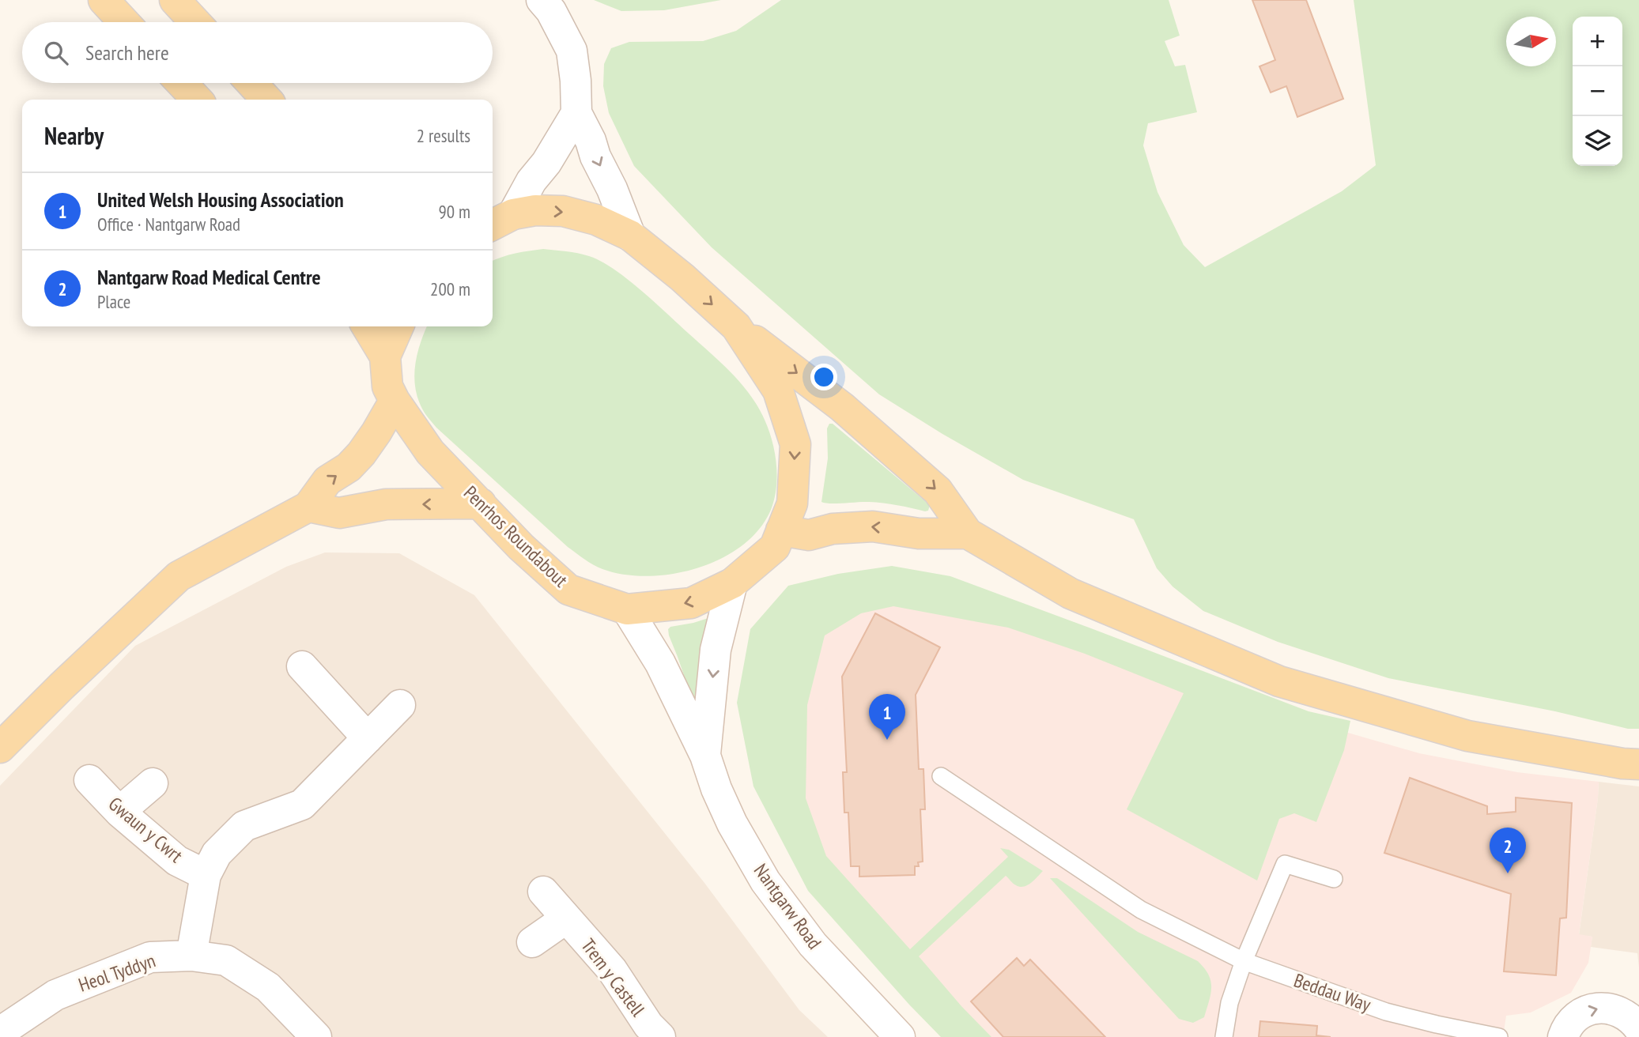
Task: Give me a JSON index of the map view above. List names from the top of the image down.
{
  "streets": {
    "main road": ["Penrhos Roundabout"],
    "street": [
      "Gwaun y Cwrt",
      "Nantgarw Road",
      "Heol Tyddyn",
      "Trem y Castell"
    ],
    "lane": ["Beddau Way"]
  },
  "crossings": [
    ["Penrhos Roundabout", "Nantgarw Road"],
    ["Gwaun y Cwrt", "Heol Tyddyn"]
  ],
  "north": "right",
  "page": {
    "map_buttons": ["+", "−"],
    "search": "Search here",
    "heading": ["Nearby", "2 results"],
    "list": [
      {
        "mark": "1",
        "name": "United Welsh Housing Association",
        "note": "Office · Nantgarw Road",
        "value": "90 m"
      },
      {
        "mark": "2",
        "name": "Nantgarw Road Medical Centre",
        "note": "Place",
        "value": "200 m"
      }
    ],
    "pins": ["1", "2"]
  }
}
